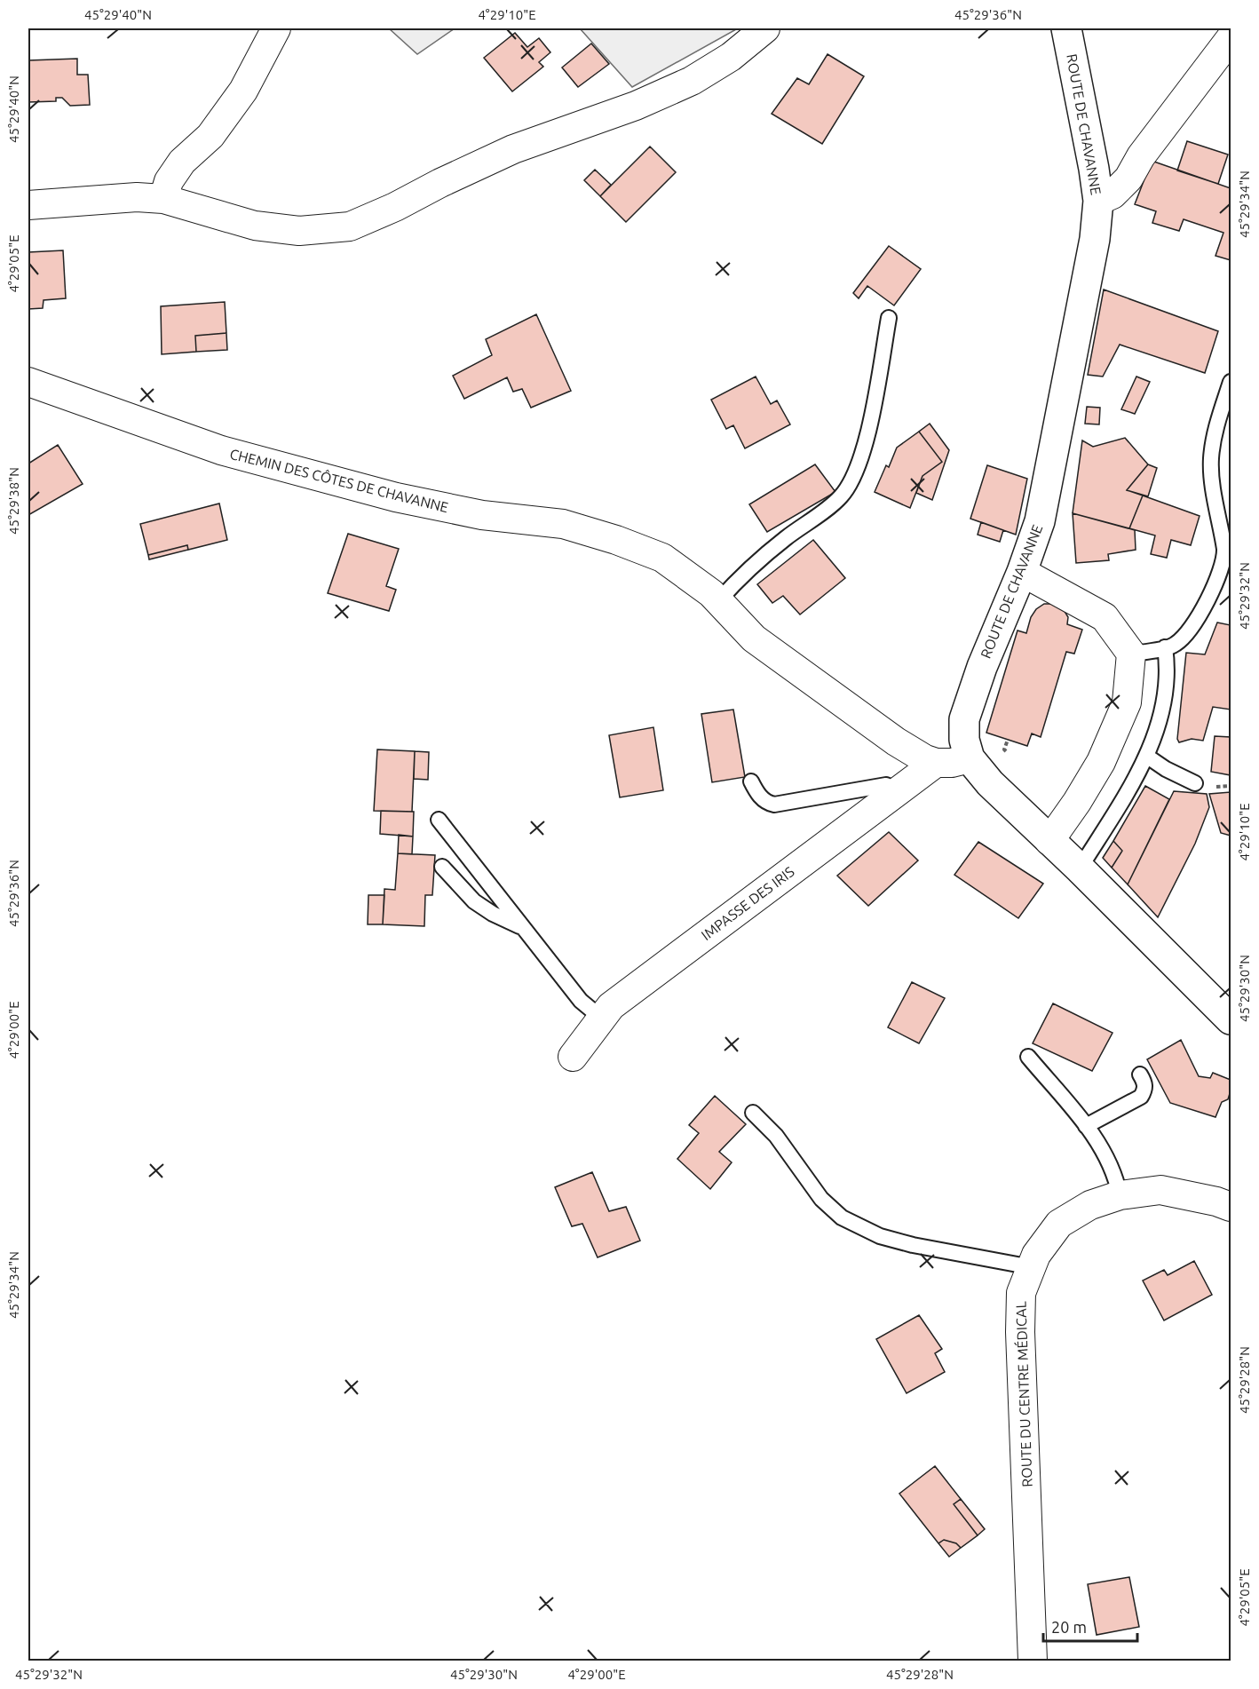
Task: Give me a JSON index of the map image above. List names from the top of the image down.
{
  "streets": {
    "main road": ["ROUTE DE CHAVANNE"],
    "street": ["CHEMIN DES CÔTES DE CHAVANNE", "IMPASSE DES IRIS", "ROUTE DU CENTRE MÉDICAL"]
  },
  "crossings": [
    ["CHEMIN DES CÔTES DE CHAVANNE", "IMPASSE DES IRIS"]
  ],
  "scale_bar": "20 m",
  "coordinates": [
    "45°29'40\"N",
    "4°29'10\"E",
    "45°29'36\"N",
    "45°29'34\"N",
    "4°29'05\"E",
    "45°29'38\"N",
    "45°29'32\"N",
    "45°29'30\"N",
    "4°29'00\"E",
    "45°29'28\"N"
  ]
}
